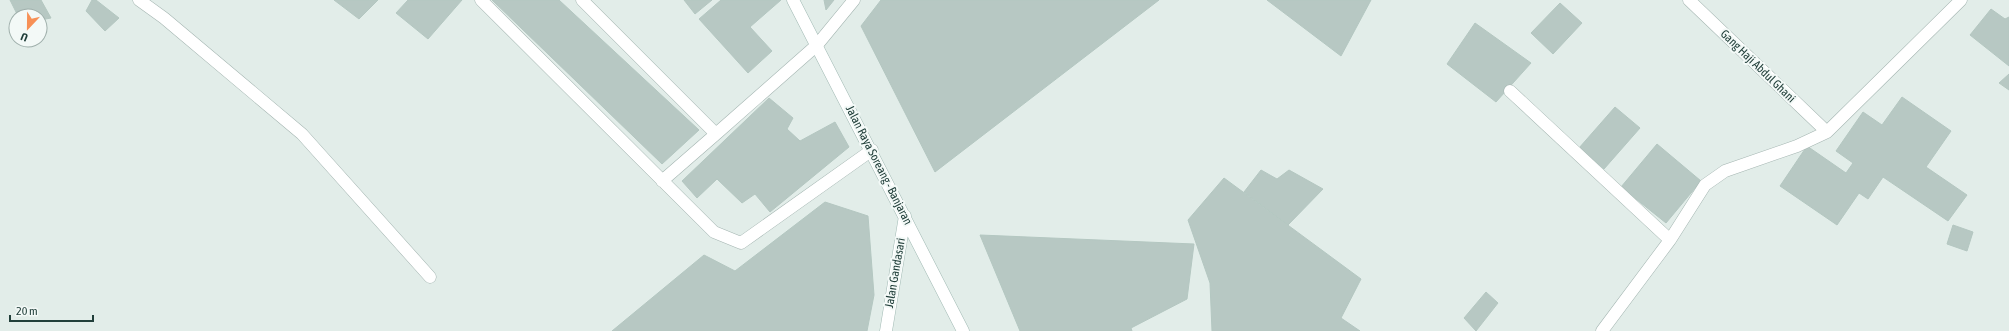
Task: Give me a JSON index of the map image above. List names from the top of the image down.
{
  "streets": {
    "street": ["Gang Haji Abdul Ghani", "Jalan Raya Soreang - Banjaran", "Jalan Gandasari"]
  },
  "crossings": [
    ["Jalan Raya Soreang - Banjaran", "Jalan Gandasari"]
  ],
  "scale_bar": "20 m",
  "north": "bottom"
}
